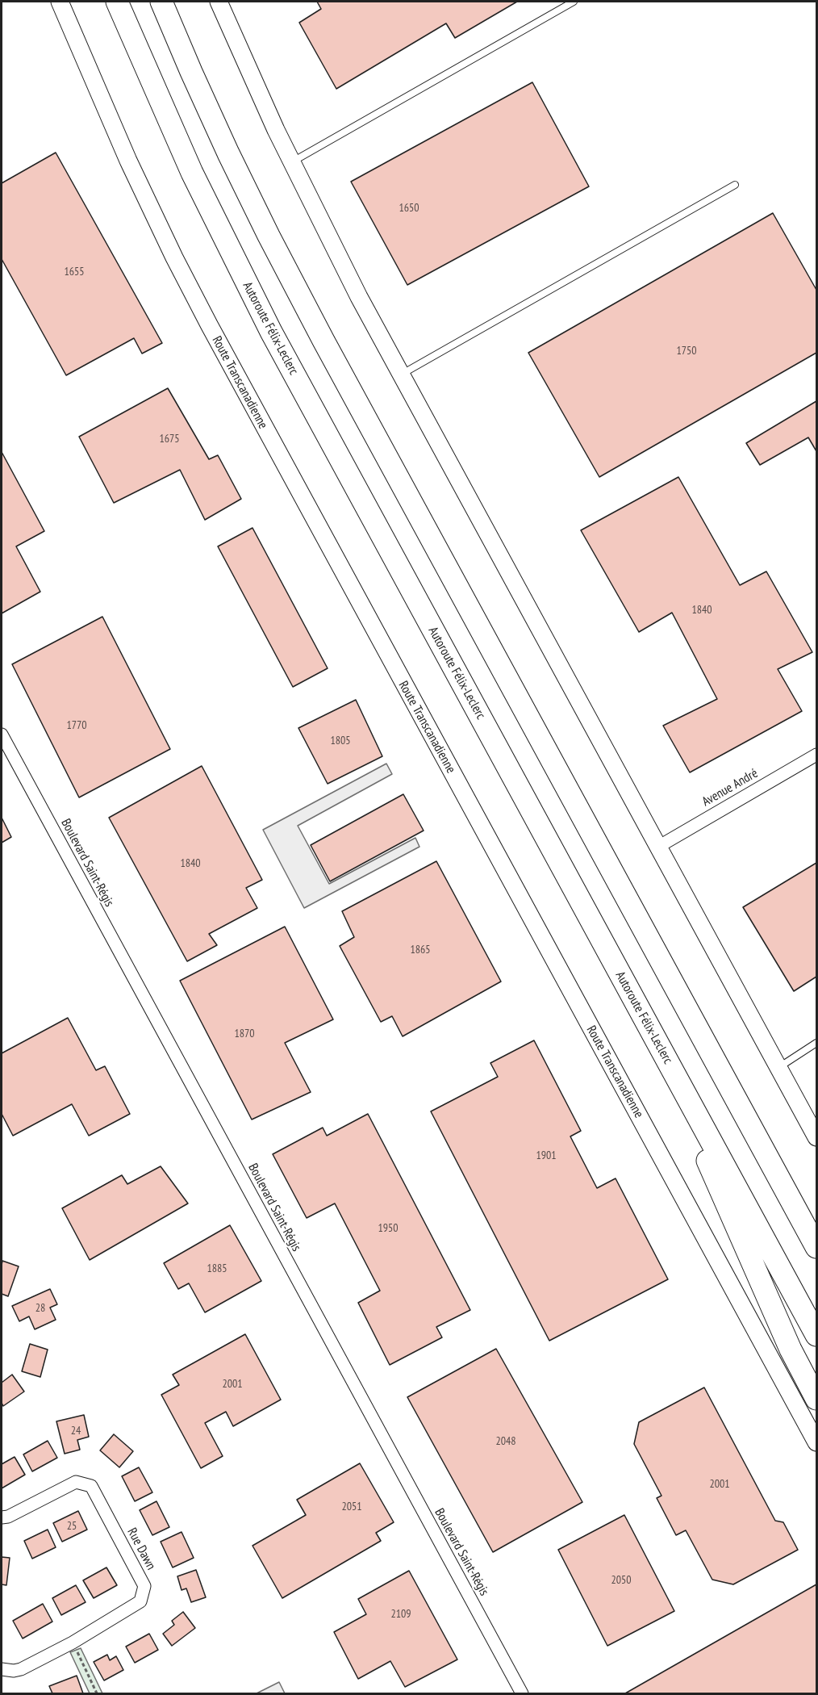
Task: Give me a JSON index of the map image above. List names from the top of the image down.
{
  "streets": {
    "highway": ["Autoroute Félix-Leclerc"],
    "main road": ["Route Transcanadienne"],
    "street": ["Avenue André", "Boulevard Saint-Régis", "Rue Dawn"]
  },
  "house_numbers": [
    "1650",
    "1655",
    "1750",
    "1675",
    "1840",
    "1770",
    "1805",
    "1840",
    "1865",
    "1870",
    "1901",
    "1950",
    "1885",
    "28",
    "2001",
    "24",
    "2048",
    "2001",
    "2051",
    "25",
    "2050",
    "2109"
  ]
}
